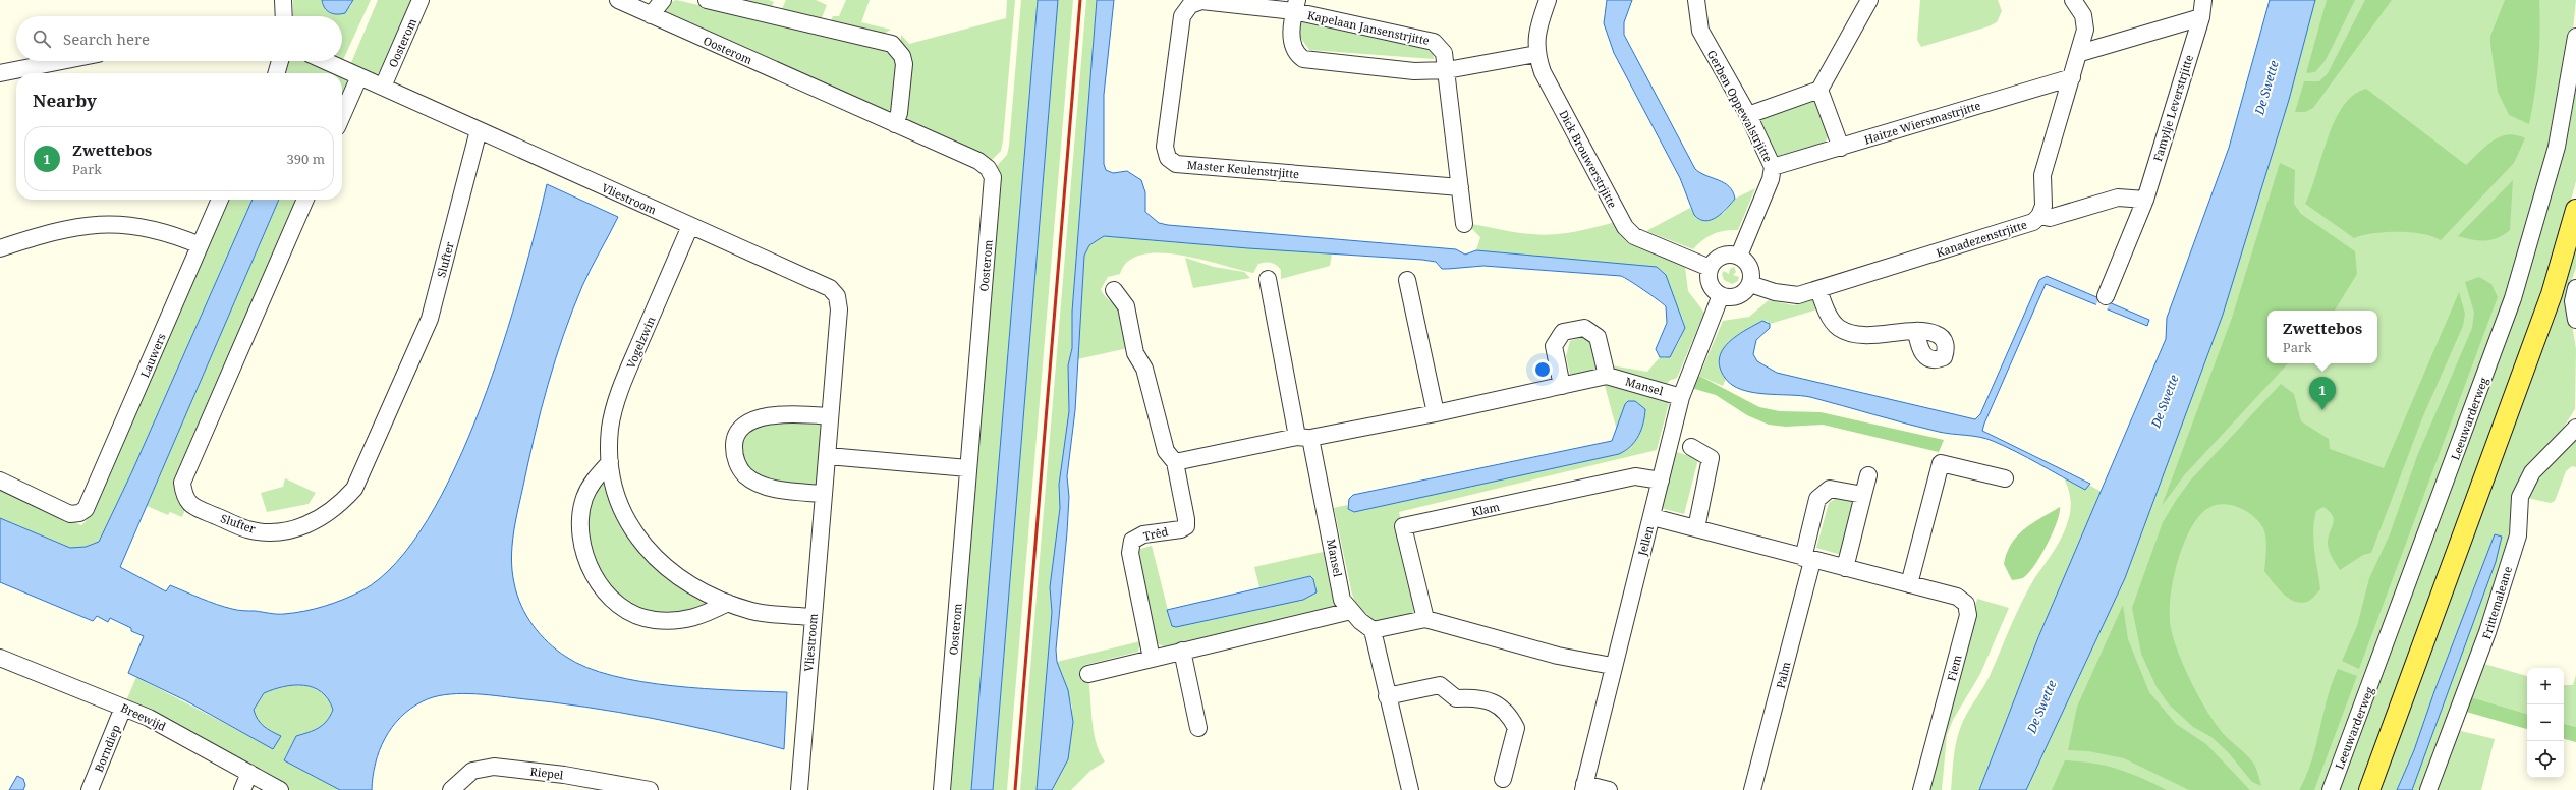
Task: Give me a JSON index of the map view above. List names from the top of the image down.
{
  "streets": {
    "street": [
      "Kapelaan Jansenstrjitte",
      "Oosterom",
      "Gerben Oppewalstrjitte",
      "Famylje Leverstrjitte",
      "Haitze Wiersmastrjitte",
      "Dick Brouwerstrjitte",
      "Master Keulenstrjitte",
      "Vliestroom",
      "Kanadezenstrjitte",
      "Slufter",
      "Vogelzwin",
      "Lauwers",
      "Mansel",
      "Leeuwarderweg",
      "Klam",
      "Trêd",
      "Jellen",
      "Frittemaleane",
      "Fiem",
      "Palm",
      "Breewijd",
      "Borndiep",
      "Riepel"
    ]
  },
  "crossings": [
    ["Kapelaan Jansenstrjitte", "Dick Brouwerstrjitte"],
    ["Kapelaan Jansenstrjitte", "Master Keulenstrjitte"],
    ["Oosterom", "Vliestroom"],
    ["Gerben Oppewalstrjitte", "Haitze Wiersmastrjitte"],
    ["Gerben Oppewalstrjitte", "Dick Brouwerstrjitte"],
    ["Gerben Oppewalstrjitte", "Kanadezenstrjitte"],
    ["Gerben Oppewalstrjitte", "Jellen"],
    ["Haitze Wiersmastrjitte", "Kanadezenstrjitte"],
    ["Dick Brouwerstrjitte", "Kanadezenstrjitte"],
    ["Dick Brouwerstrjitte", "Jellen"],
    ["Vliestroom", "Slufter"],
    ["Vliestroom", "Vogelzwin"],
    ["Kanadezenstrjitte", "Jellen"],
    ["Mansel", "Jellen"],
    ["Klam", "Jellen"],
    ["Jellen", "Fiem"],
    ["Fiem", "Palm"],
    ["Breewijd", "Borndiep"]
  ],
  "water": ["De Swette"],
  "page": {
    "search": "Search here",
    "heading": "Nearby",
    "list": [
      {
        "mark": "1",
        "name": "Zwettebos",
        "note": "Park",
        "value": "390 m"
      }
    ],
    "popup": ["Zwettebos", "Park"],
    "pins": "1",
    "map_buttons": ["+", "−"]
  }
}
